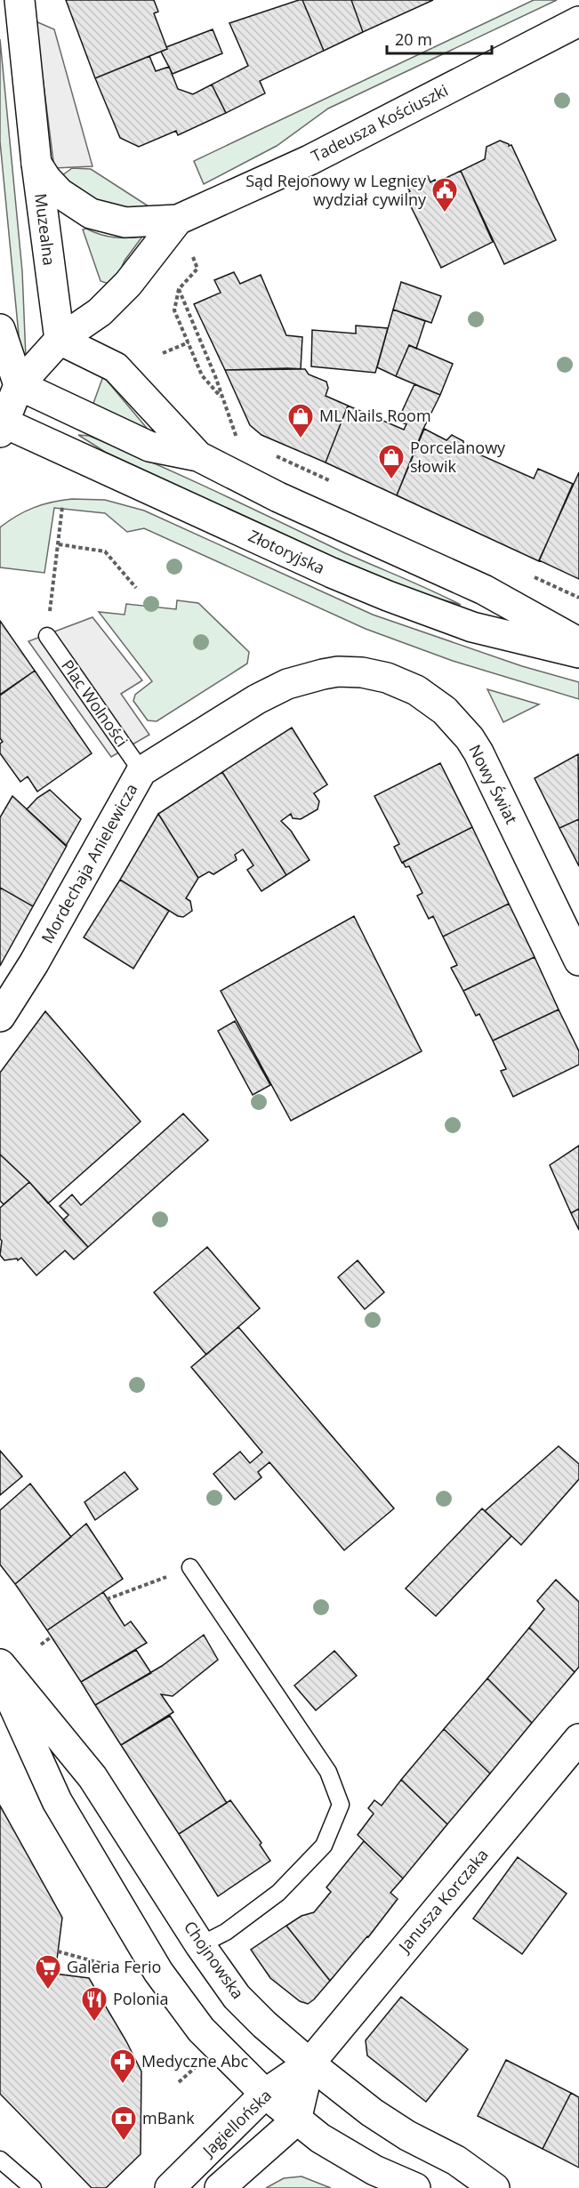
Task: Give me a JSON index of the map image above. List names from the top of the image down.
{
  "streets": {
    "street": [
      "Tadeusza Kościuszki",
      "Muzealna",
      "Złotoryjska",
      "Nowy Świat",
      "Mordechaja Anielewicza",
      "Janusza Korczaka",
      "Chojnowska",
      "Jagiellońska"
    ],
    "lane": ["Plac Wolności"]
  },
  "crossings": [
    ["Tadeusza Kościuszki", "Muzealna"],
    ["Plac Wolności", "Mordechaja Anielewicza"],
    ["Nowy Świat", "Mordechaja Anielewicza"],
    ["Janusza Korczaka", "Chojnowska"],
    ["Janusza Korczaka", "Jagiellońska"],
    ["Chojnowska", "Jagiellońska"]
  ],
  "places": {
    "public building": ["Sąd Rejonowy w Legnicy wydział cywilny"],
    "shop": ["ML Nails Room", "Porcelanowy słowik"],
    "supermarket": ["Galeria Ferio"],
    "restaurant": ["Polonia"],
    "pharmacy": ["Medyczne Abc"],
    "bank": ["mBank"]
  },
  "scale_bar": "20 m"
}
